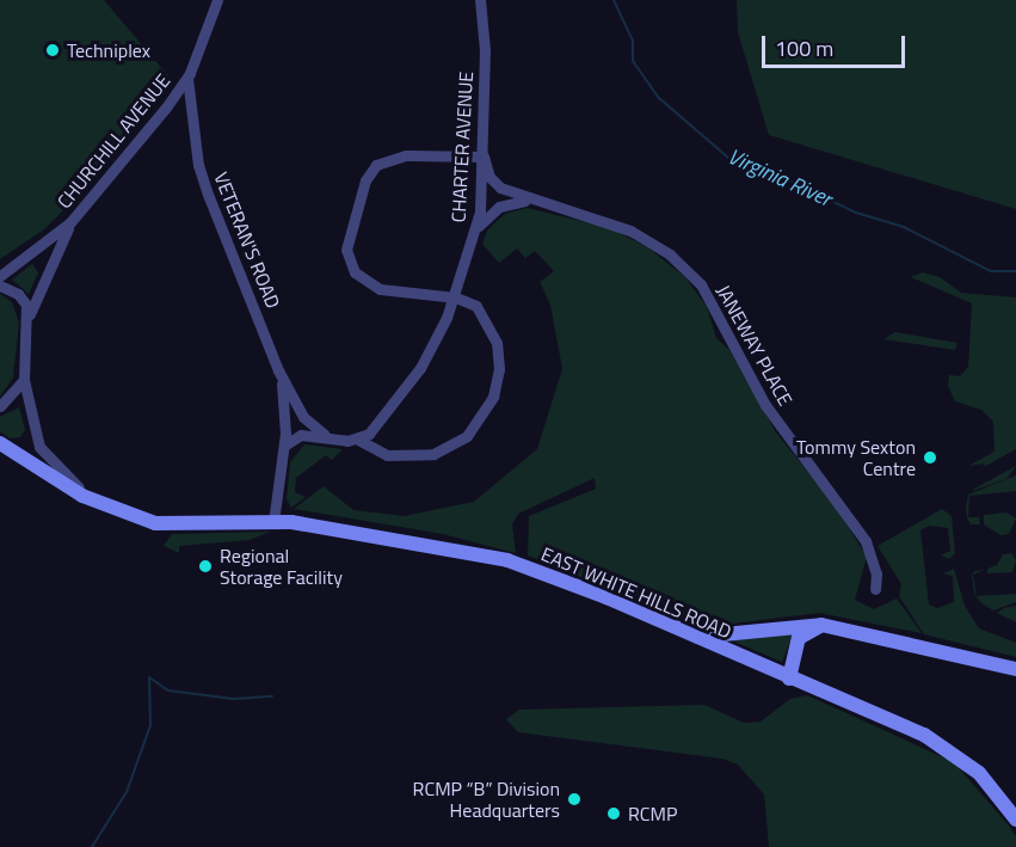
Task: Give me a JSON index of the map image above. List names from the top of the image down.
{
  "streets": {
    "street": [
      "CHURCHILL AVENUE",
      "CHARTER AVENUE",
      "VETERAN'S ROAD",
      "JANEWAY PLACE",
      "EAST WHITE HILLS ROAD"
    ]
  },
  "crossings": [
    ["CHURCHILL AVENUE", "VETERAN'S ROAD"],
    ["CHARTER AVENUE", "JANEWAY PLACE"],
    ["VETERAN'S ROAD", "EAST WHITE HILLS ROAD"]
  ],
  "water": ["Virginia River"],
  "places": [
    "Techniplex",
    "Tommy Sexton Centre",
    "Regional Storage Facility",
    "RCMP “B” Division Headquarters",
    "RCMP"
  ],
  "scale_bar": "100 m"
}
